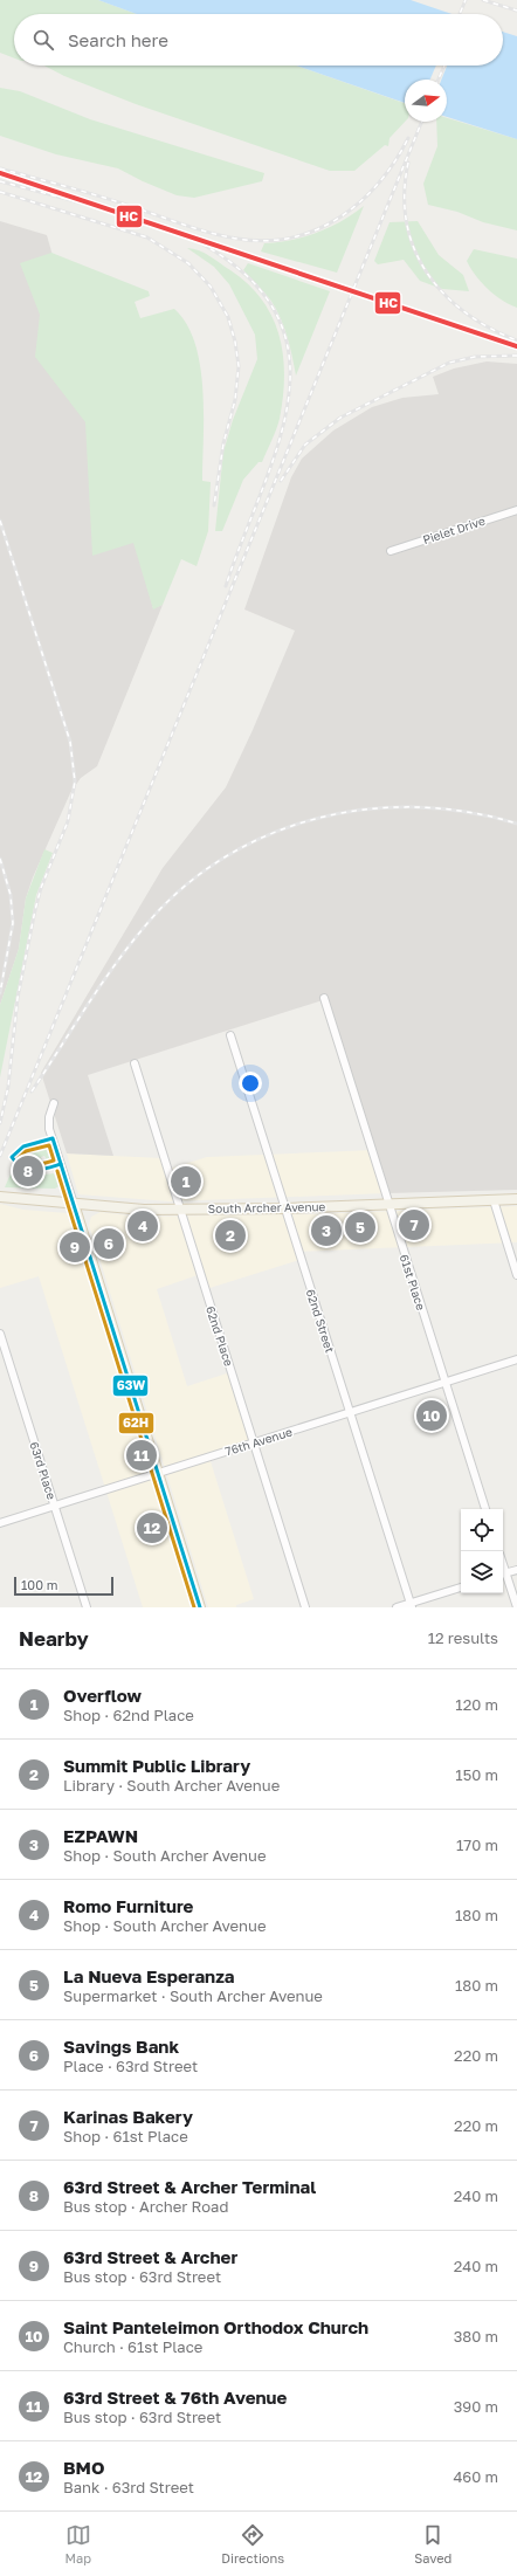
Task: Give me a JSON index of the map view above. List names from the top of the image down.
{
  "streets": {
    "main road": ["South Archer Avenue"],
    "street": [
      "Pielet Drive",
      "61st Place",
      "62nd Street",
      "62nd Place",
      "76th Avenue",
      "63rd Place"
    ]
  },
  "crossings": [
    ["South Archer Avenue", "61st Place"],
    ["South Archer Avenue", "62nd Street"],
    ["South Archer Avenue", "62nd Place"],
    ["61st Place", "76th Avenue"],
    ["62nd Street", "76th Avenue"],
    ["62nd Place", "76th Avenue"],
    ["76th Avenue", "63rd Place"]
  ],
  "lines": ["transit line HC", "transit line 63W", "transit line 62H"],
  "scale_bar": "100 m",
  "north": "right",
  "page": {
    "search": "Search here",
    "pins": [
      "8",
      "1",
      "7",
      "4",
      "5",
      "3",
      "2",
      "6",
      "9",
      "10",
      "11",
      "12"
    ],
    "scale": "100 m",
    "heading": ["Nearby", "12 results"],
    "list": [
      {
        "mark": "1",
        "name": "Overflow",
        "note": "Shop · 62nd Place",
        "value": "120 m"
      },
      {
        "mark": "2",
        "name": "Summit Public Library",
        "note": "Library · South Archer Avenue",
        "value": "150 m"
      },
      {
        "mark": "3",
        "name": "EZPAWN",
        "note": "Shop · South Archer Avenue",
        "value": "170 m"
      },
      {
        "mark": "4",
        "name": "Romo Furniture",
        "note": "Shop · South Archer Avenue",
        "value": "180 m"
      },
      {
        "mark": "5",
        "name": "La Nueva Esperanza",
        "note": "Supermarket · South Archer Avenue",
        "value": "180 m"
      },
      {
        "mark": "6",
        "name": "Savings Bank",
        "note": "Place · 63rd Street",
        "value": "220 m"
      },
      {
        "mark": "7",
        "name": "Karinas Bakery",
        "note": "Shop · 61st Place",
        "value": "220 m"
      },
      {
        "mark": "8",
        "name": "63rd Street & Archer Terminal",
        "note": "Bus stop · Archer Road",
        "value": "240 m"
      },
      {
        "mark": "9",
        "name": "63rd Street & Archer",
        "note": "Bus stop · 63rd Street",
        "value": "240 m"
      },
      {
        "mark": "10",
        "name": "Saint Panteleimon Orthodox Church",
        "note": "Church · 61st Place",
        "value": "380 m"
      },
      {
        "mark": "11",
        "name": "63rd Street & 76th Avenue",
        "note": "Bus stop · 63rd Street",
        "value": "390 m"
      },
      {
        "mark": "12",
        "name": "BMO",
        "note": "Bank · 63rd Street",
        "value": "460 m"
      }
    ],
    "nav": ["Map", "Directions", "Saved"]
  }
}
